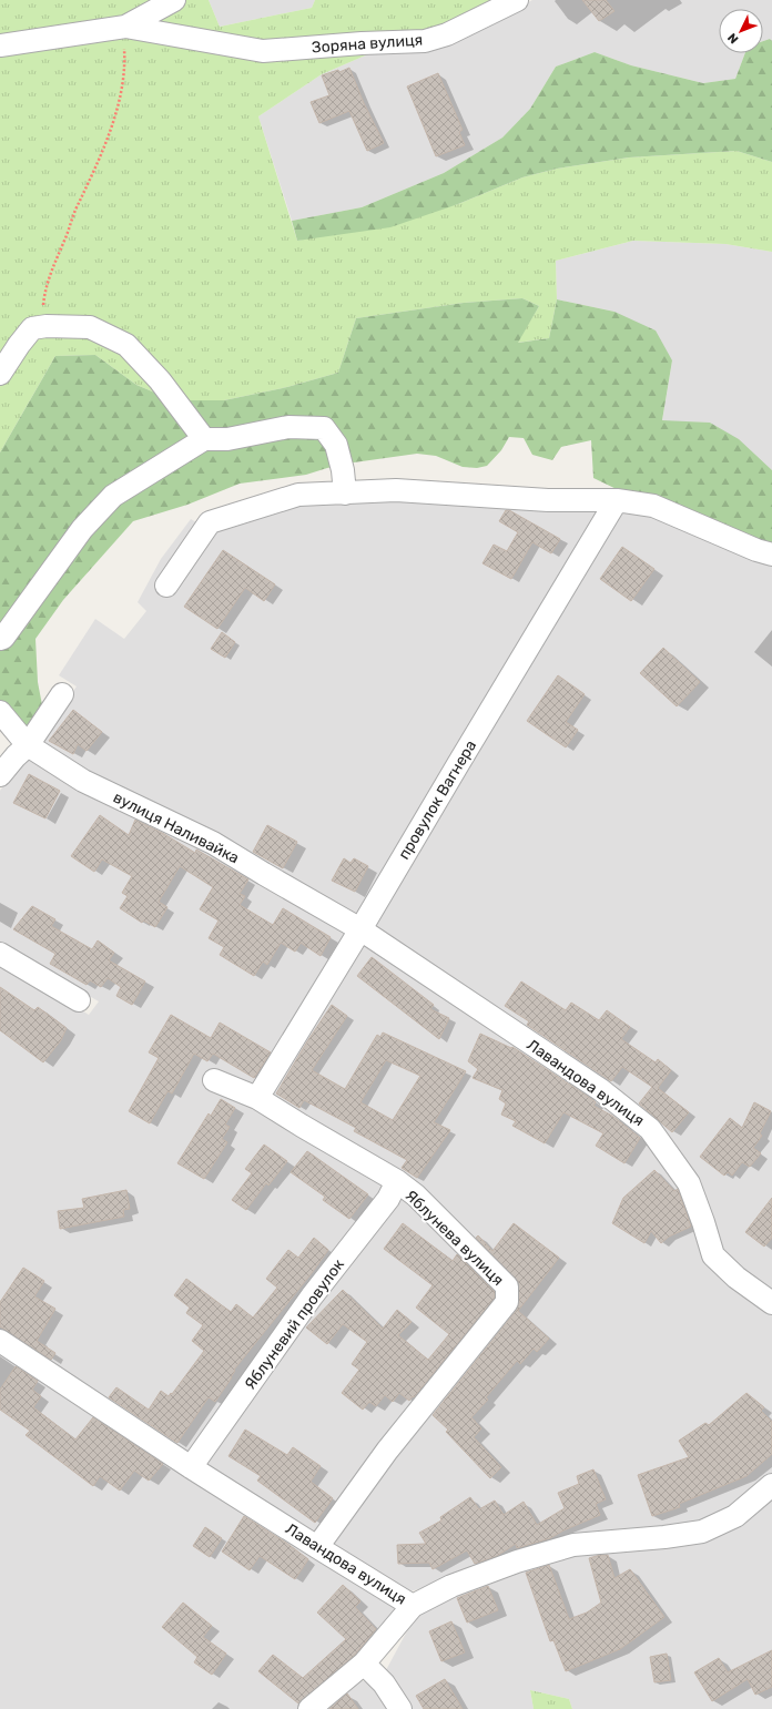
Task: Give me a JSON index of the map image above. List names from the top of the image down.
{
  "streets": {
    "street": [
      "Зоряна вулиця",
      "провулок Вагнера",
      "вулиця Наливайка",
      "Лавандова вулиця",
      "Яблунева вулиця",
      "Яблуневий провулок"
    ]
  },
  "crossings": [
    ["провулок Вагнера", "вулиця Наливайка"],
    ["провулок Вагнера", "Лавандова вулиця"],
    ["провулок Вагнера", "Яблунева вулиця"],
    ["вулиця Наливайка", "Лавандова вулиця"],
    ["Лавандова вулиця", "Яблунева вулиця"],
    ["Лавандова вулиця", "Яблуневий провулок"],
    ["Яблунева вулиця", "Яблуневий провулок"]
  ],
  "north": "bottom left"
}
